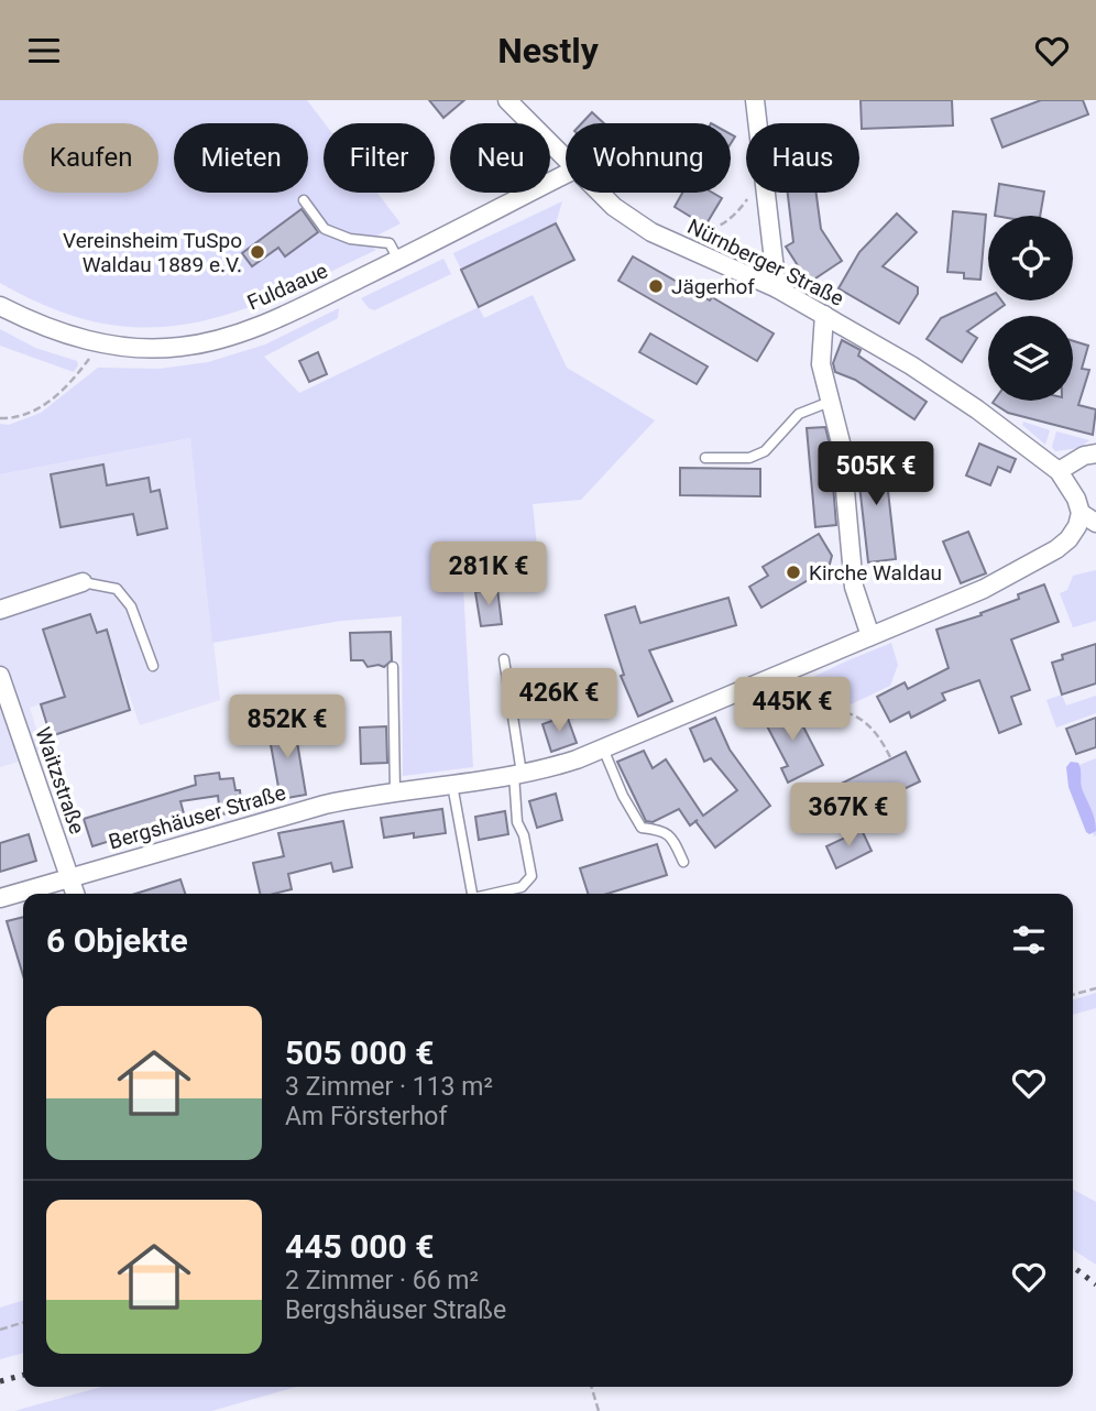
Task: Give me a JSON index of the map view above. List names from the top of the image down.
{
  "streets": {
    "street": [
      "Nürnberger Straße",
      "Fuldaaue",
      "Waitzstraße",
      "Bergshäuser Straße"
    ]
  },
  "crossings": [
    ["Nürnberger Straße", "Bergshäuser Straße"],
    ["Waitzstraße", "Bergshäuser Straße"]
  ],
  "places": ["Vereinsheim TuSpo Waldau 1889 e.V.", "Jägerhof", "Kirche Waldau"],
  "page": {
    "header": "Nestly",
    "chip": [
      "Kaufen",
      "Mieten",
      "Filter",
      "Neu",
      "Wohnung",
      "Haus"
    ],
    "price": [
      "505K €",
      "281K €",
      "426K €",
      "445K €",
      "852K €",
      "367K €"
    ],
    "heading": "6 Objekte",
    "list": [
      {
        "name": "505 000 €",
        "note": "3 Zimmer · 113 m² · Am Försterhof"
      },
      {
        "name": "445 000 €",
        "note": "2 Zimmer · 66 m² · Bergshäuser Straße"
      }
    ]
  }
}
